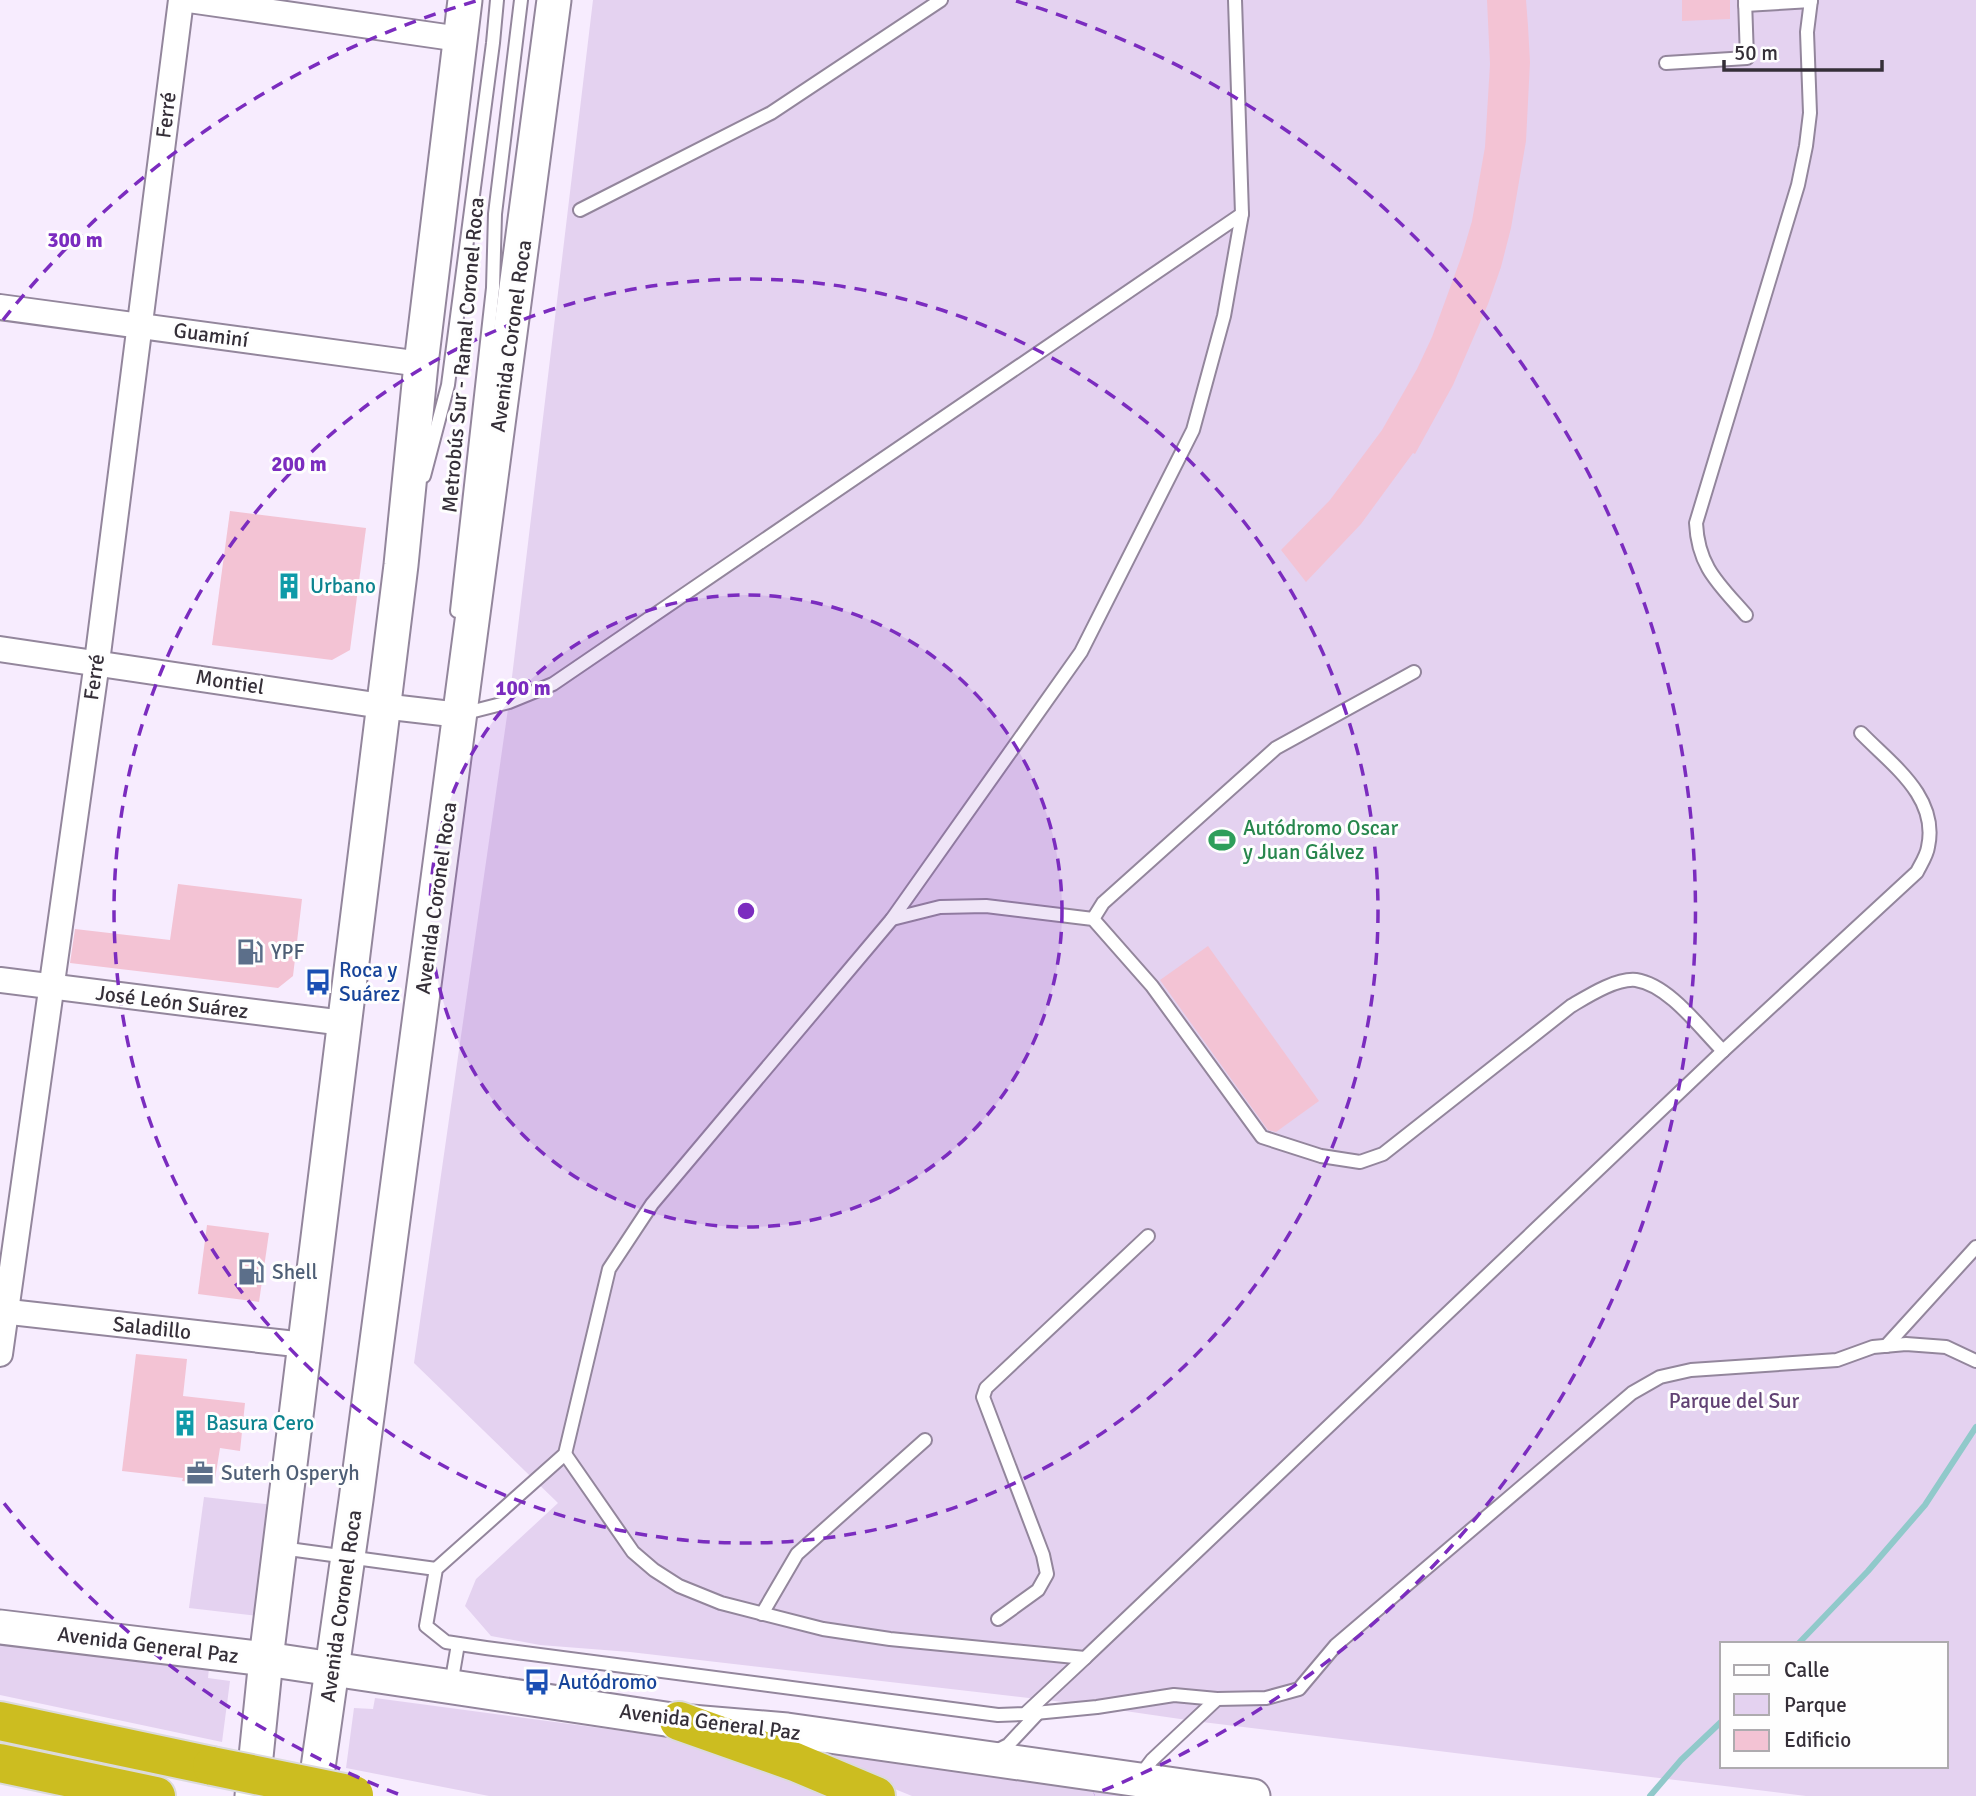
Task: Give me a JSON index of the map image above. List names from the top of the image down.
{
  "streets": {
    "main road": ["Avenida Coronel Roca", "Avenida General Paz"],
    "street": [
      "Ferré",
      "Guaminí",
      "Montiel",
      "José León Suárez",
      "Saladillo"
    ],
    "lane": ["Metrobús Sur - Ramal Coronel Roca"]
  },
  "crossings": [
    ["Ferré", "Guaminí"],
    ["Ferré", "Montiel"],
    ["Ferré", "José León Suárez"],
    ["Ferré", "Saladillo"],
    ["Avenida Coronel Roca", "Montiel"],
    ["Avenida Coronel Roca", "Avenida General Paz"]
  ],
  "parks": ["Parque del Sur"],
  "places": {
    "building": ["Urbano", "Basura Cero"],
    "sports": ["Autódromo Oscar y Juan Gálvez"],
    "fuel station": ["YPF", "Shell"],
    "bus stop": ["Roca y Suárez", "Autódromo"],
    "office": ["Suterh Osperyh"]
  },
  "legend": ["Calle", "Parque", "Edificio"],
  "scale_bar": "50 m",
  "rings": ["300 m", "200 m", "100 m"]
}
